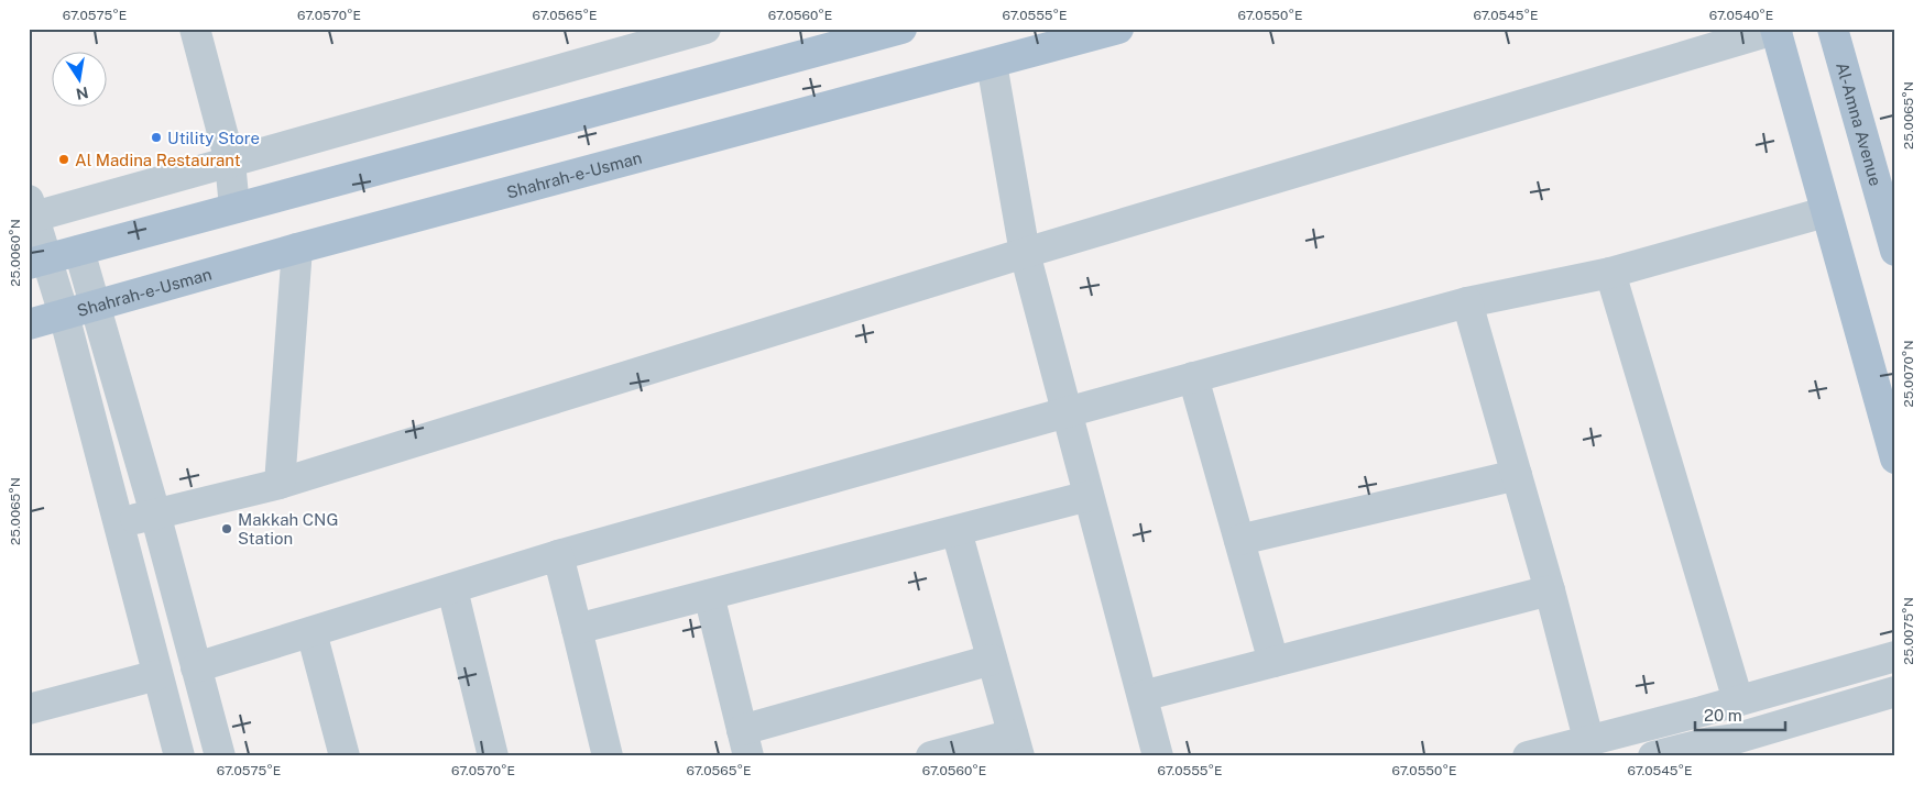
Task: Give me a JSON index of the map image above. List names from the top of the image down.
{
  "streets": {
    "main road": ["Al-Amna Avenue", "Shahrah-e-Usman"]
  },
  "places": ["Utility Store", "Al Madina Restaurant", "Makkah CNG Station"],
  "scale_bar": "20 m",
  "north": "bottom",
  "coordinates": [
    "67.0575°E",
    "67.0570°E",
    "67.0565°E",
    "67.0560°E",
    "67.0555°E",
    "67.0550°E",
    "67.0545°E",
    "67.0540°E",
    "25.0065°N",
    "25.0060°N",
    "25.0070°N",
    "25.0075°N"
  ]
}
